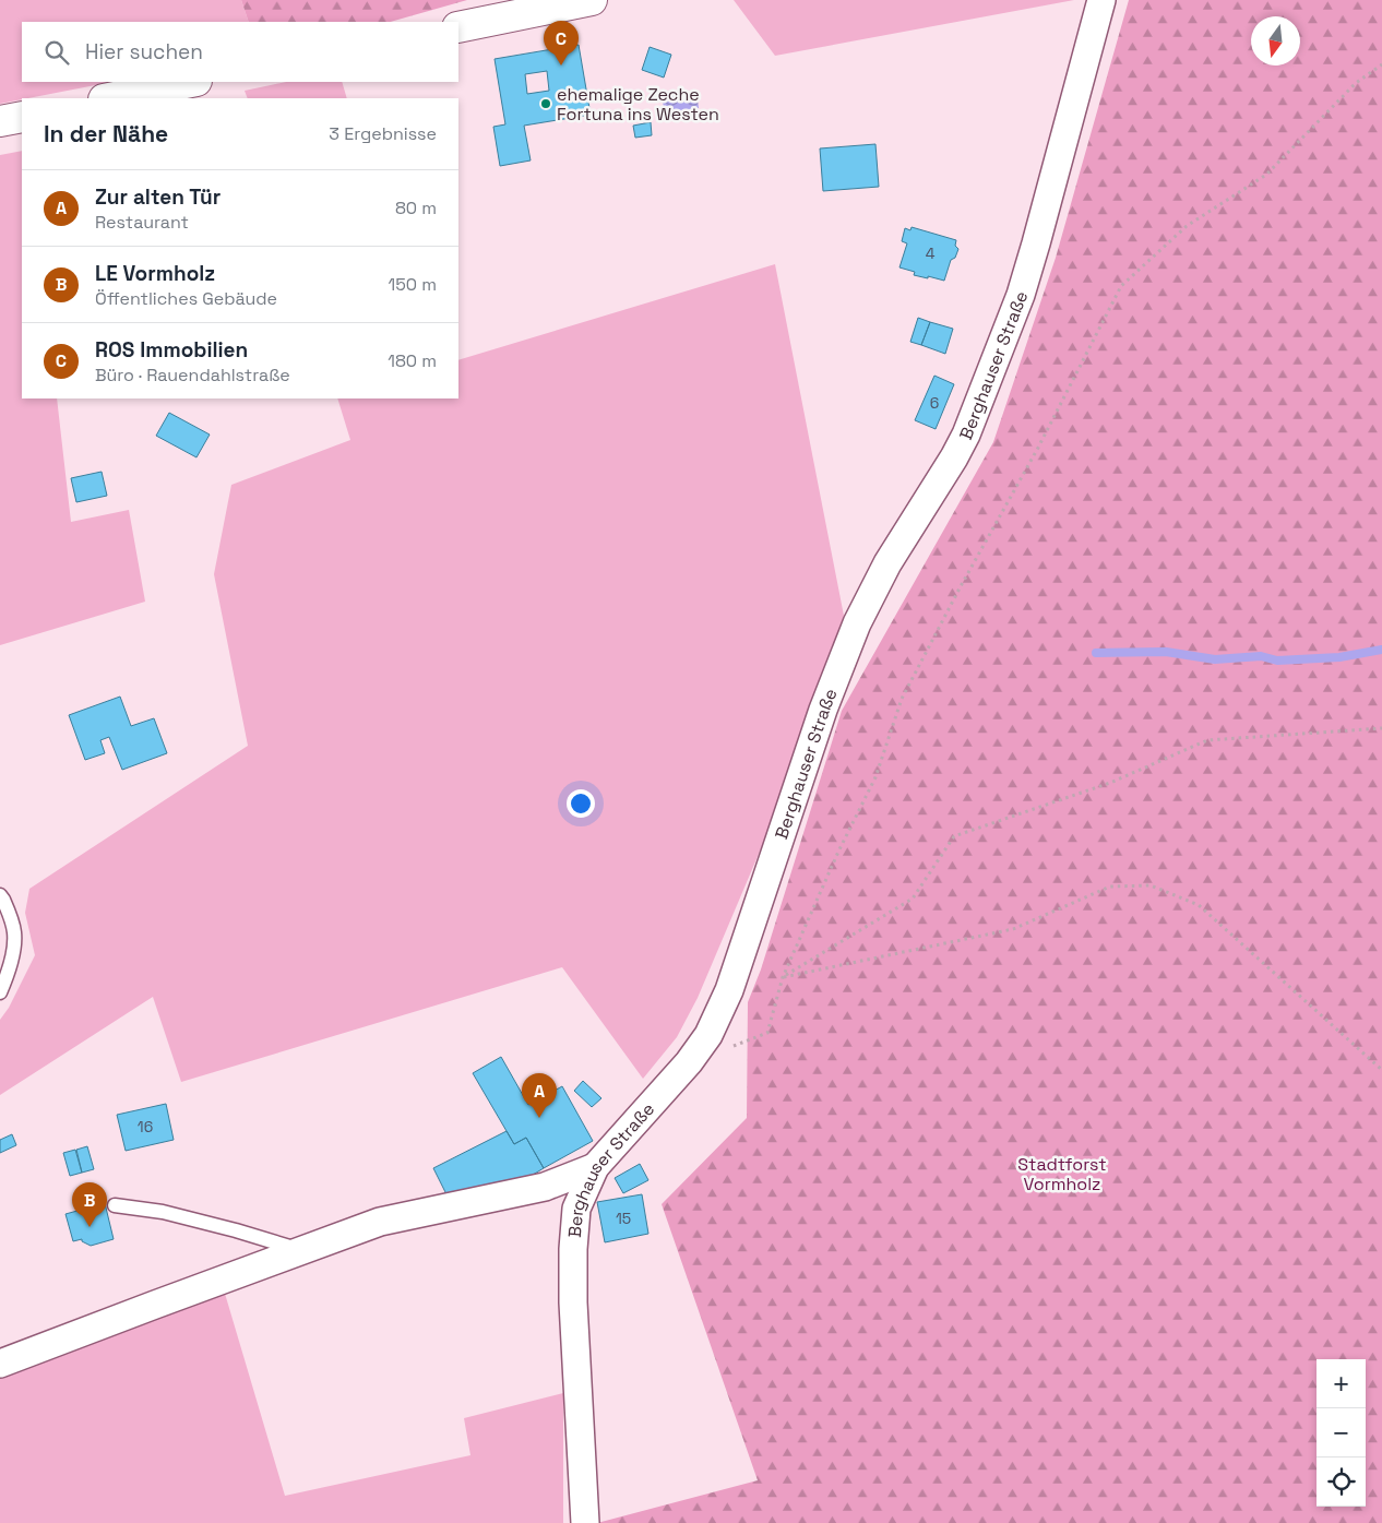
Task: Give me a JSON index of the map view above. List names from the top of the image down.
{
  "streets": {
    "street": ["Berghauser Straße"]
  },
  "parks": ["Stadtforst Vormholz"],
  "places": ["ehemalige Zeche Fortuna ins Westen"],
  "house_numbers": [
    "4",
    "6",
    "16",
    "15"
  ],
  "north": "bottom",
  "page": {
    "pins": ["C", "A", "B"],
    "search": "Hier suchen",
    "heading": ["In der Nähe", "3 Ergebnisse"],
    "list": [
      {
        "mark": "A",
        "name": "Zur alten Tür",
        "note": "Restaurant",
        "value": "80 m"
      },
      {
        "mark": "B",
        "name": "LE Vormholz",
        "note": "Öffentliches Gebäude",
        "value": "150 m"
      },
      {
        "mark": "C",
        "name": "ROS Immobilien",
        "note": "Büro · Rauendahlstraße",
        "value": "180 m"
      }
    ],
    "map_buttons": ["+", "−"]
  }
}
